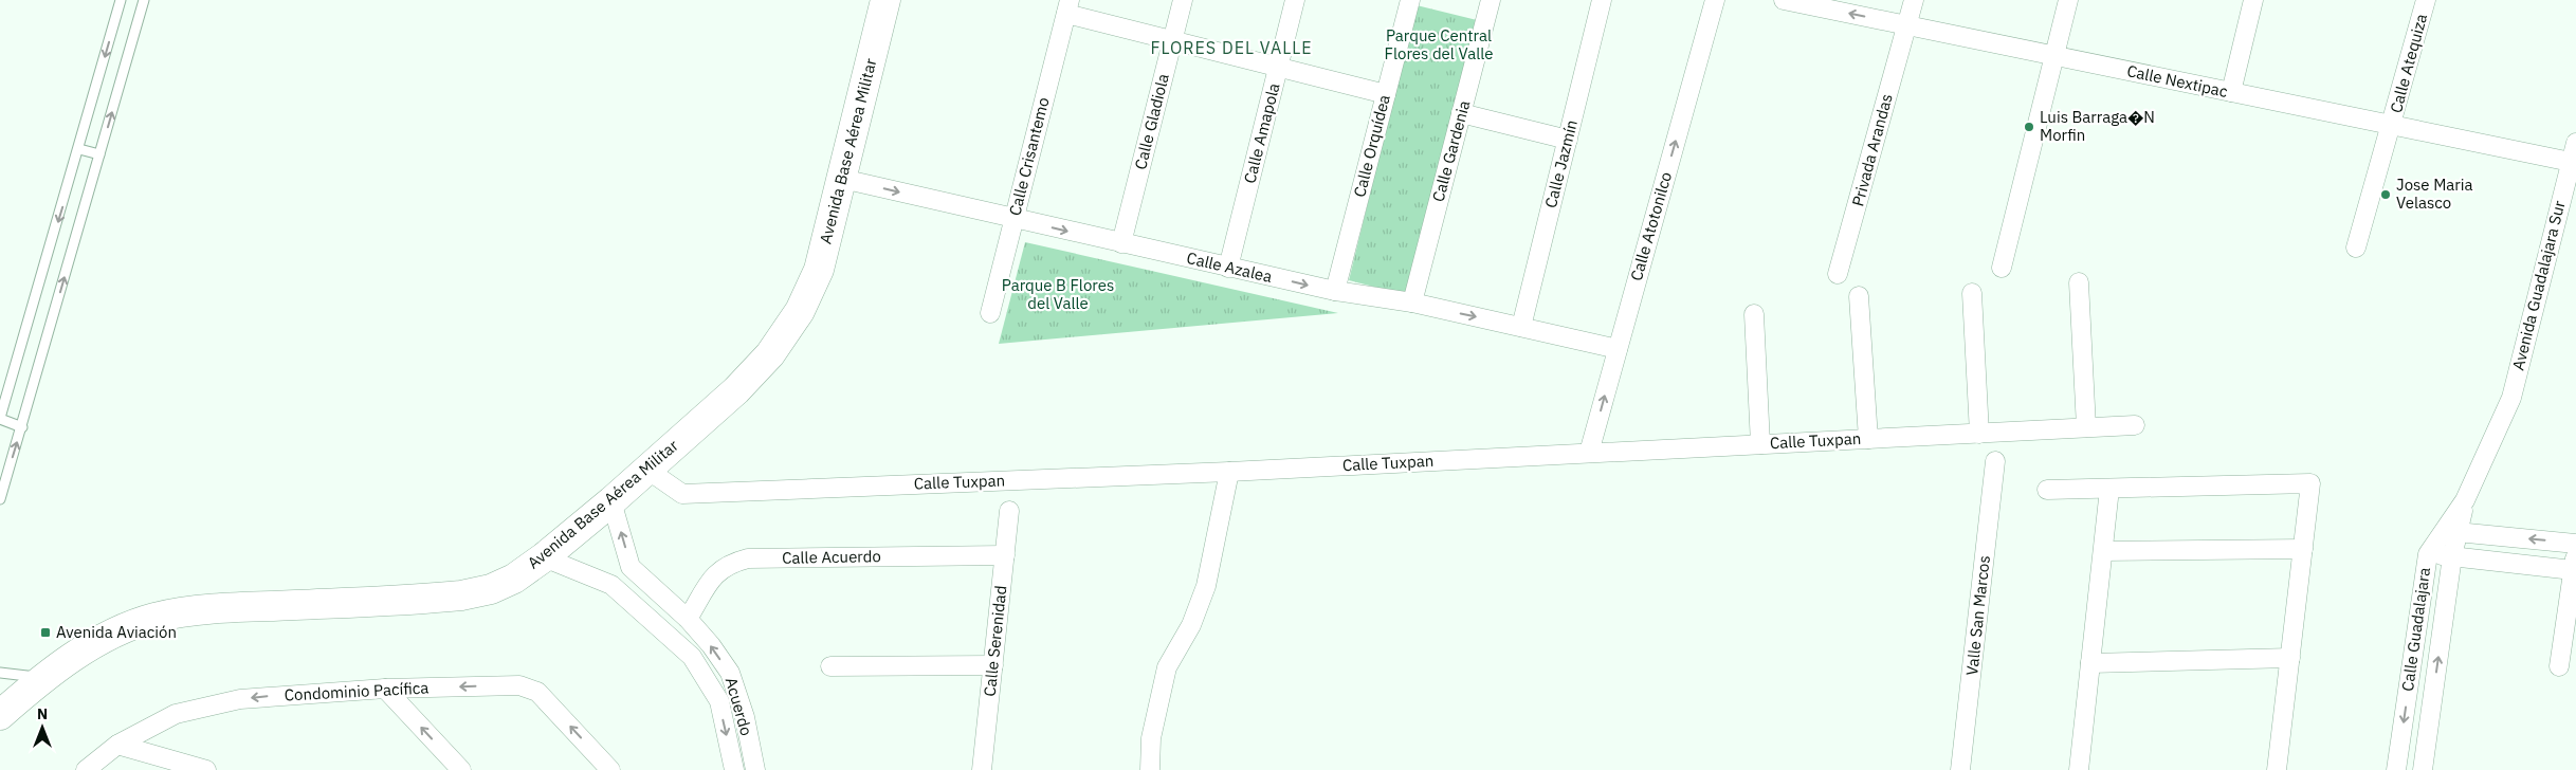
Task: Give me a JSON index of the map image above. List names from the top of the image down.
{
  "streets": {
    "main road": ["Avenida Base Aérea Militar"],
    "street": [
      "Calle Atequiza",
      "Calle Nextipac",
      "Calle Gladiola",
      "Calle Amapola",
      "Calle Orquídea",
      "Privada Arandas",
      "Calle Gardenia",
      "Calle Crisantemo",
      "Calle Jazmín",
      "Calle Atotonilco",
      "Calle Azalea",
      "Avenida Guadalajara Sur",
      "Calle Tuxpan",
      "Calle Acuerdo",
      "Valle San Marcos",
      "Calle Guadalajara",
      "Calle Serenidad",
      "Condominio Pacífica",
      "Acuerdo"
    ]
  },
  "crossings": [
    ["Calle Atequiza", "Calle Nextipac"],
    ["Calle Nextipac", "Privada Arandas"],
    ["Calle Nextipac", "Avenida Guadalajara Sur"],
    ["Calle Gladiola", "Calle Azalea"],
    ["Calle Amapola", "Calle Azalea"],
    ["Calle Orquídea", "Calle Azalea"],
    ["Avenida Base Aérea Militar", "Calle Azalea"],
    ["Avenida Base Aérea Militar", "Calle Tuxpan"],
    ["Avenida Base Aérea Militar", "Acuerdo"],
    ["Calle Gardenia", "Calle Azalea"],
    ["Calle Crisantemo", "Calle Azalea"],
    ["Calle Jazmín", "Calle Azalea"],
    ["Calle Atotonilco", "Calle Azalea"],
    ["Calle Atotonilco", "Calle Tuxpan"],
    ["Avenida Guadalajara Sur", "Calle Guadalajara"],
    ["Calle Acuerdo", "Calle Serenidad"],
    ["Calle Acuerdo", "Acuerdo"]
  ],
  "one_way": ["Calle Atotonilco", "Calle Azalea", "Condominio Pacífica"],
  "districts": ["FLORES DEL VALLE"],
  "parks": ["Parque Central Flores del Valle", "Parque B Flores del Valle"],
  "places": {
    "other": ["Luis Barraga�N Morfin", "Jose Maria Velasco"],
    "transit": ["Avenida Aviación"]
  },
  "north": "top"
}
